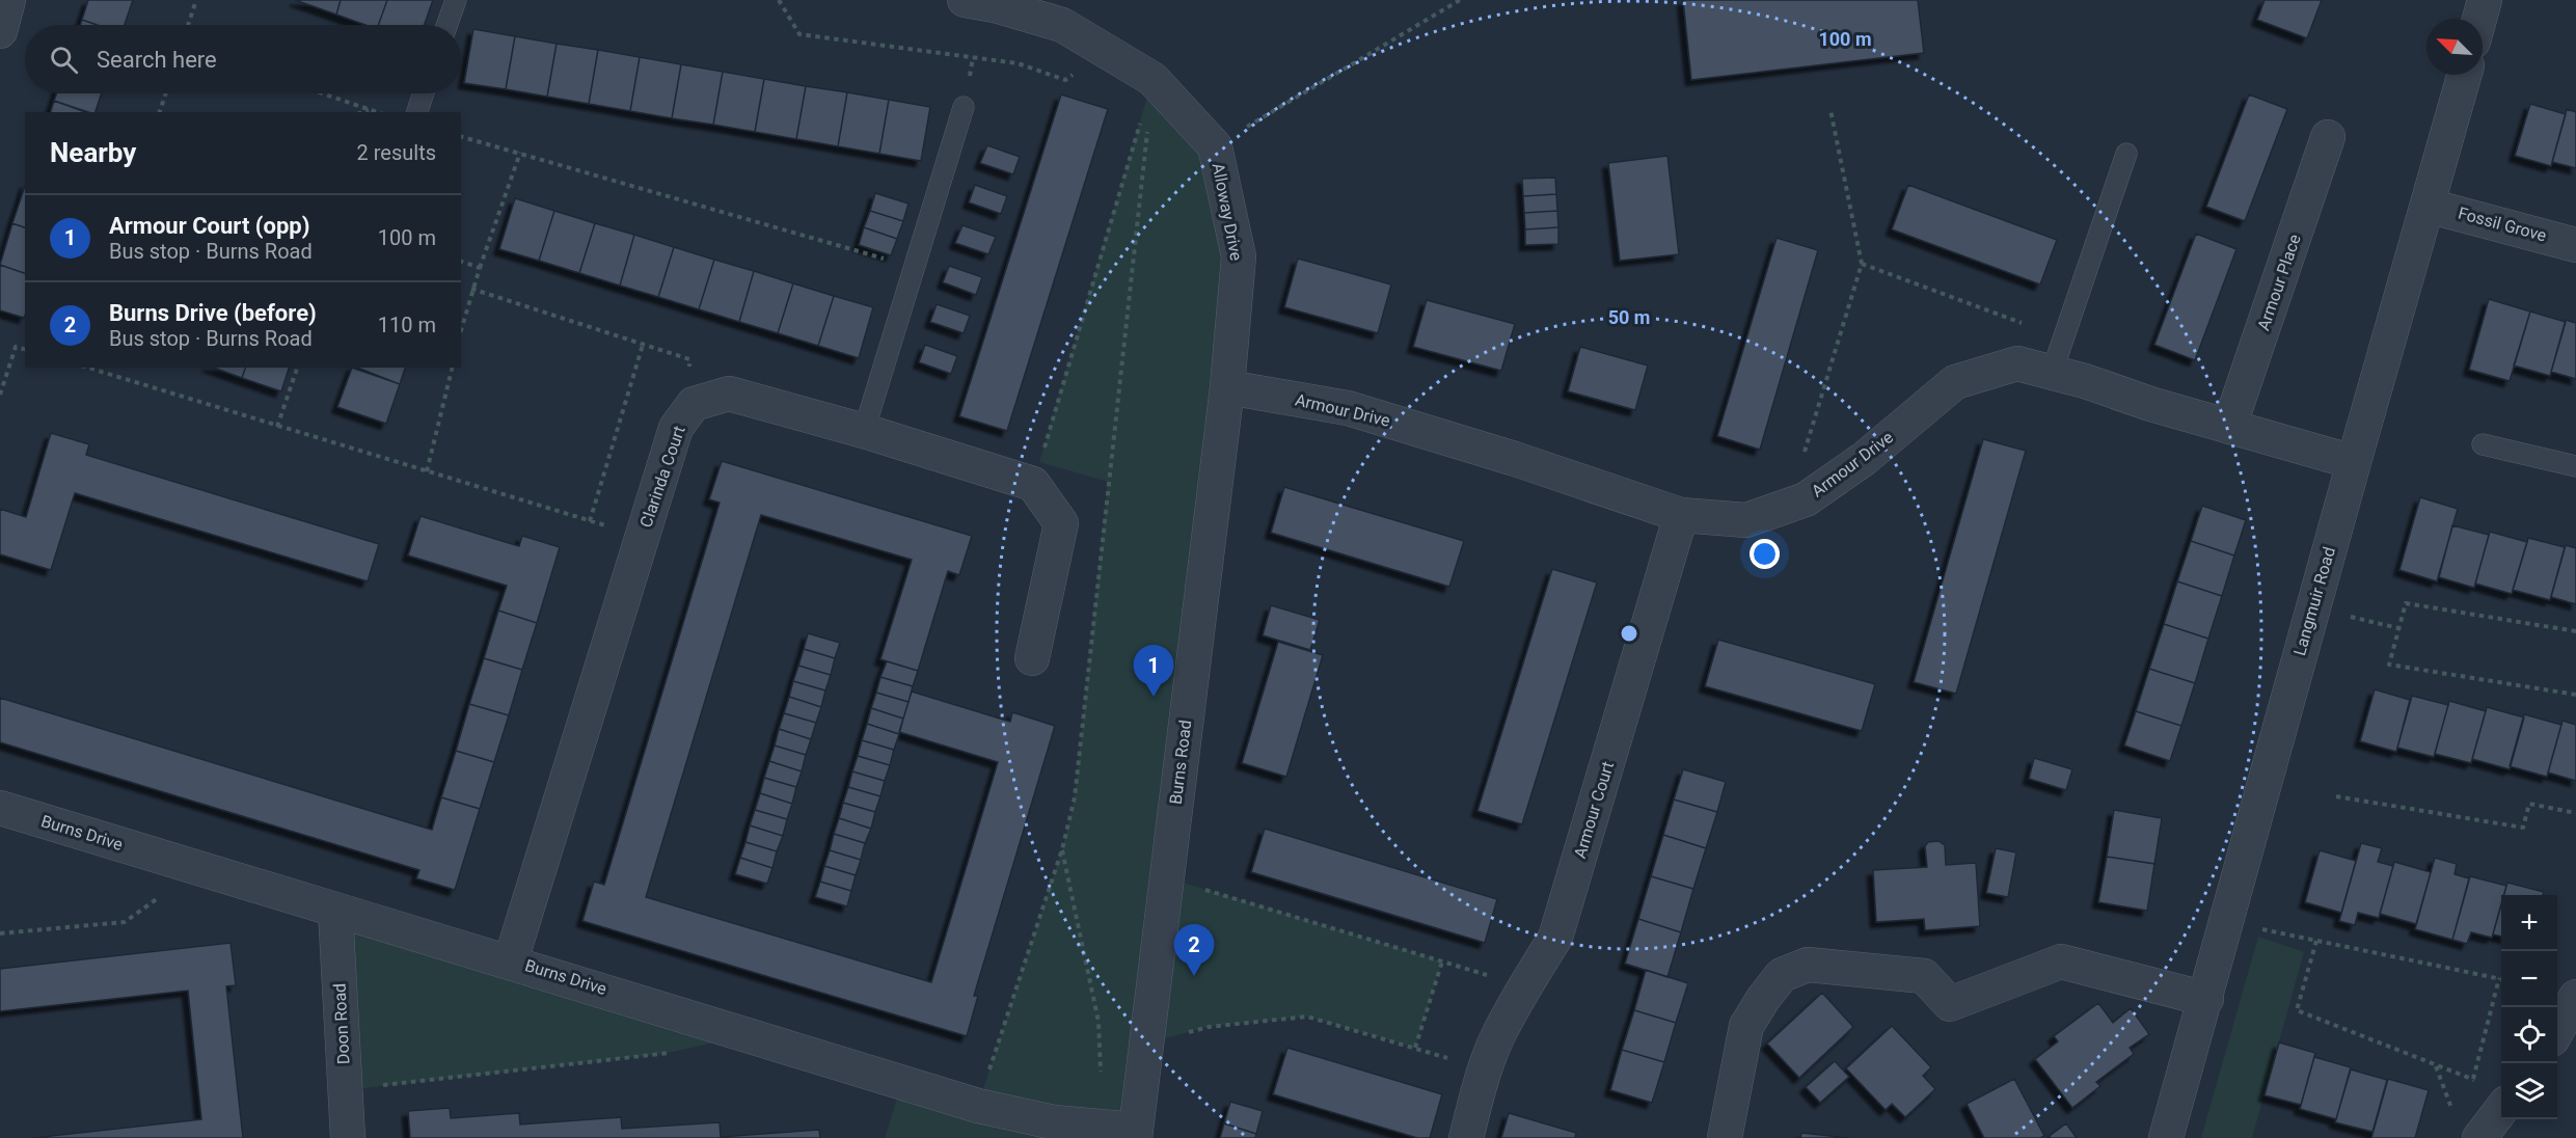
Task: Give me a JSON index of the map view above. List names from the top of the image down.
{
  "streets": {
    "street": [
      "Alloway Drive",
      "Fossil Grove",
      "Armour Place",
      "Armour Drive",
      "Clarinda Court",
      "Langmuir Road",
      "Burns Road",
      "Armour Court",
      "Burns Drive",
      "Doon Road"
    ]
  },
  "crossings": [
    ["Alloway Drive", "Armour Drive"],
    ["Alloway Drive", "Burns Road"],
    ["Fossil Grove", "Langmuir Road"],
    ["Armour Place", "Armour Drive"],
    ["Armour Drive", "Langmuir Road"],
    ["Armour Drive", "Burns Road"],
    ["Armour Drive", "Armour Court"],
    ["Clarinda Court", "Burns Drive"],
    ["Burns Road", "Burns Drive"],
    ["Burns Drive", "Doon Road"]
  ],
  "north": "top left",
  "page": {
    "search": "Search here",
    "heading": ["Nearby", "2 results"],
    "list": [
      {
        "mark": "1",
        "name": "Armour Court (opp)",
        "note": "Bus stop · Burns Road",
        "value": "100 m"
      },
      {
        "mark": "2",
        "name": "Burns Drive (before)",
        "note": "Bus stop · Burns Road",
        "value": "110 m"
      }
    ],
    "pins": ["1", "2"],
    "map_buttons": ["+", "−"]
  },
  "rings": ["100 m", "50 m"]
}
